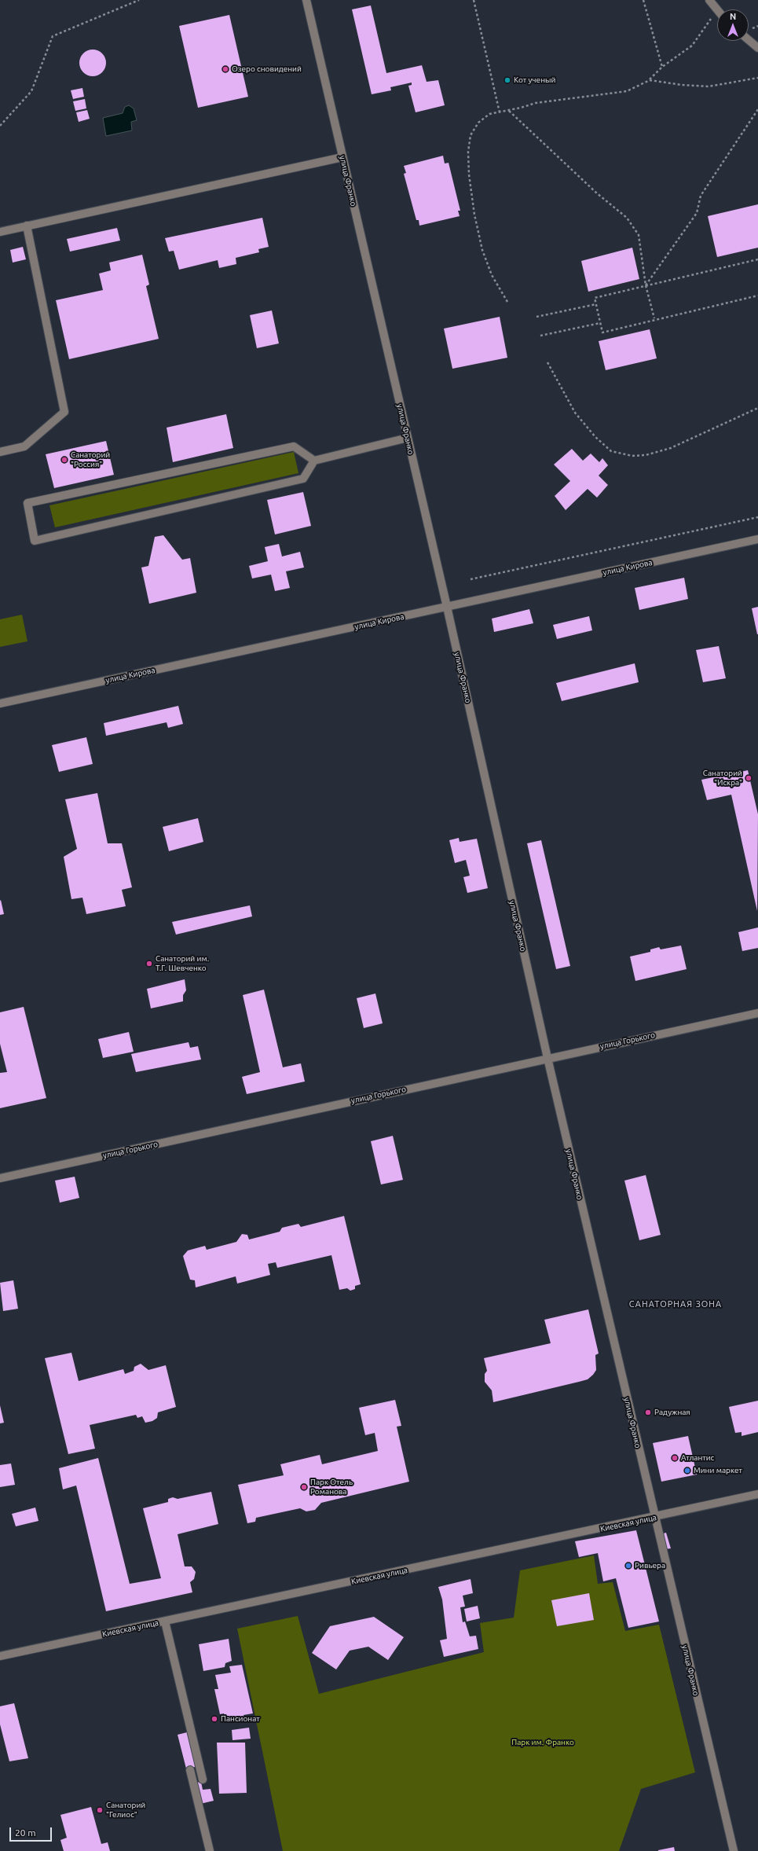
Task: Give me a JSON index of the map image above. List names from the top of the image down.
{
  "streets": {
    "street": [
      "улица Франко",
      "улица Кирова",
      "улица Горького",
      "Киевская улица"
    ]
  },
  "crossings": [
    ["улица Франко", "улица Кирова"],
    ["улица Франко", "улица Горького"],
    ["улица Франко", "Киевская улица"]
  ],
  "districts": ["САНАТОРНАЯ ЗОНА"],
  "parks": ["Парк им. Франко"],
  "places": [
    "Озеро сновидений",
    "Кот ученый",
    "Санаторий \"Россия\"",
    "Санаторий \"Искра\"",
    "Санаторий им. Т.Г. Шевченко",
    "Радужная",
    "Атлантис",
    "Мини маркет",
    "Парк Отель Романова",
    "Ривьера",
    "Пансионат",
    "Санаторий \"Гелиос\""
  ],
  "scale_bar": "20 m",
  "north": "top"
}
